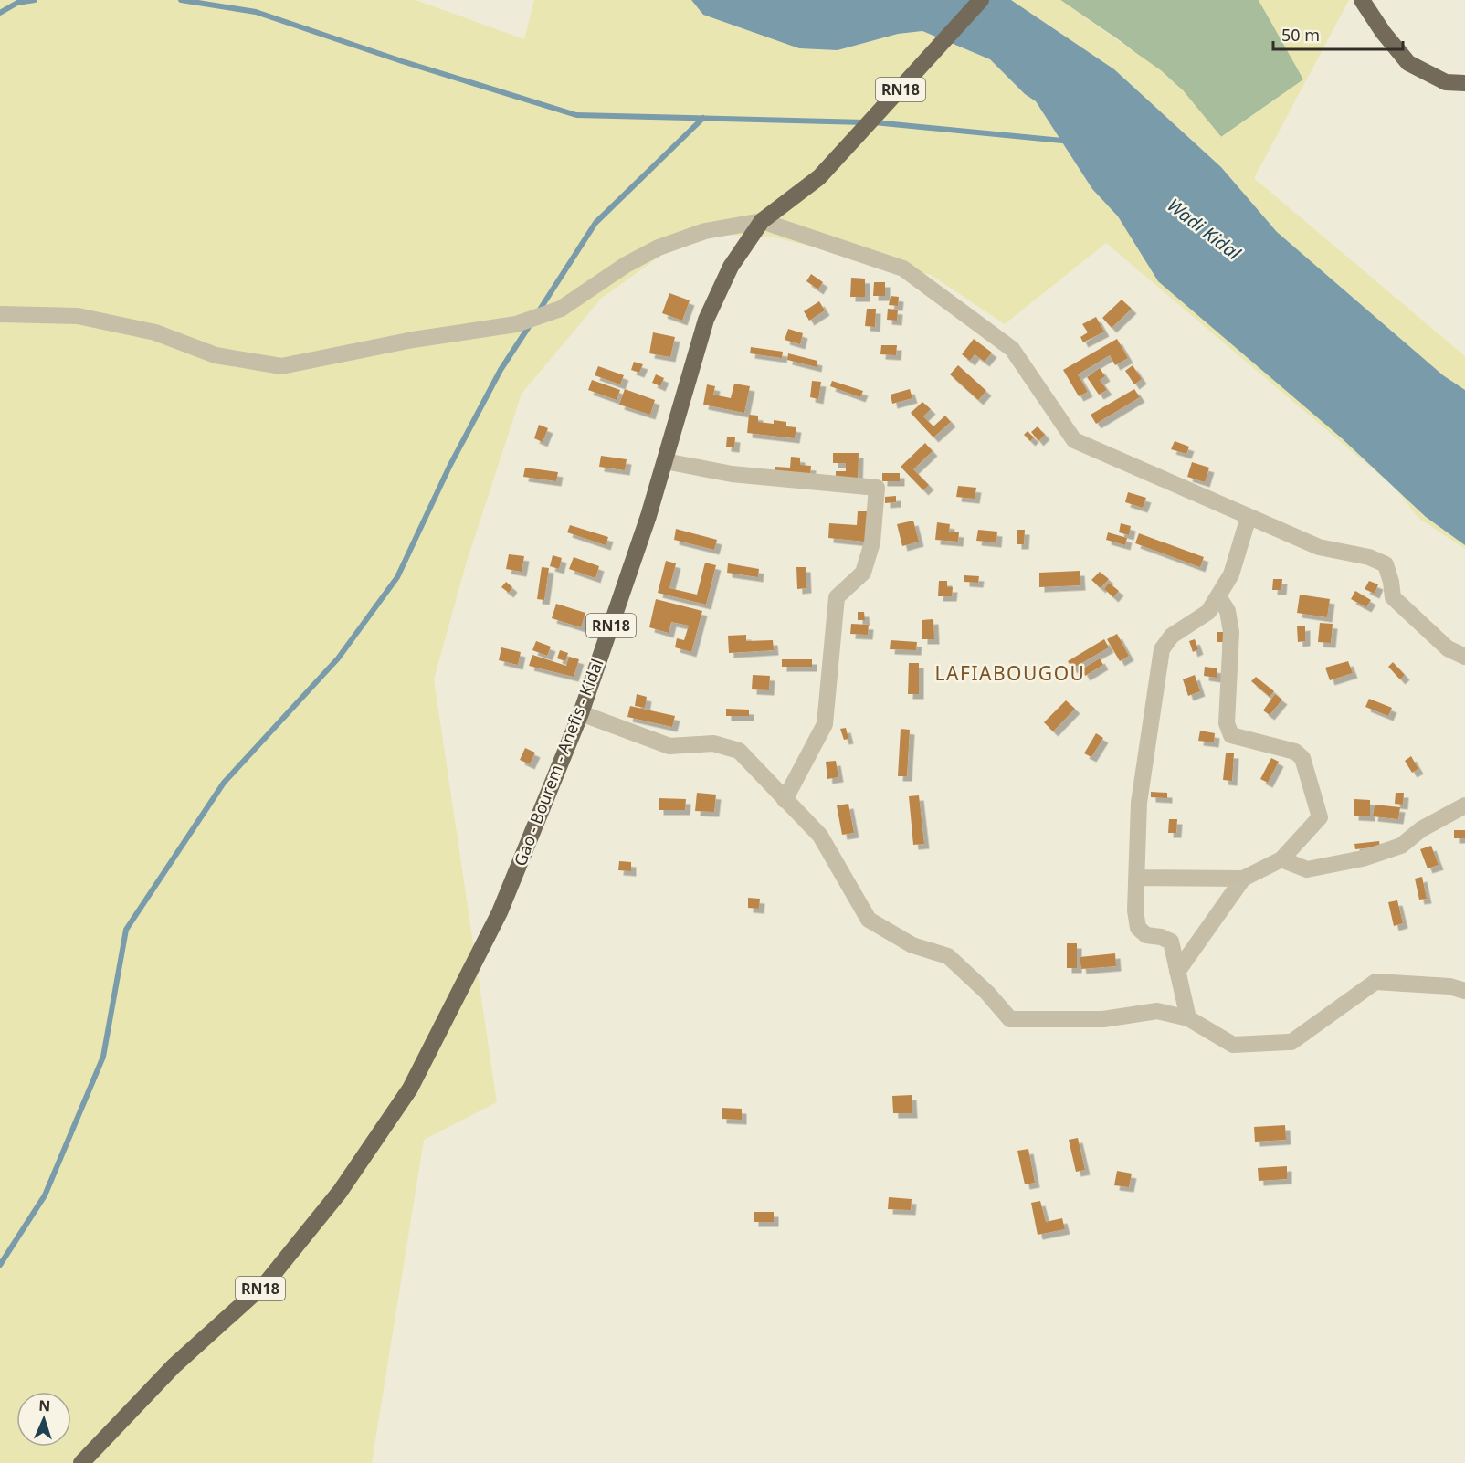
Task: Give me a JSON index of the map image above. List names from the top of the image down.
{
  "streets": {
    "main road": ["RN18", "Gao - Bourem - Anefis - Kidal"]
  },
  "districts": ["LAFIABOUGOU"],
  "water": ["Wadi Kidal"],
  "scale_bar": "50 m",
  "north": "top"
}
